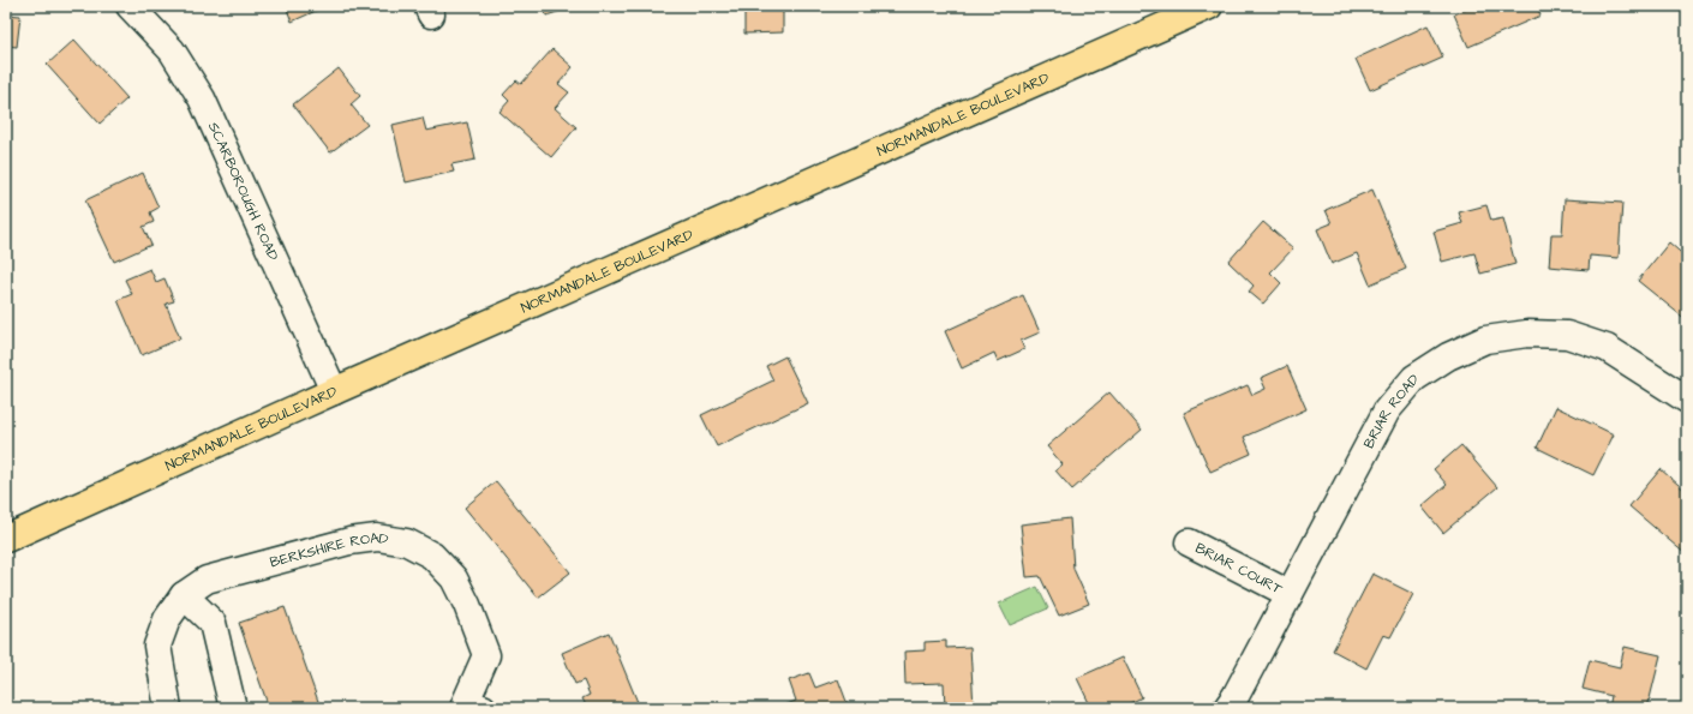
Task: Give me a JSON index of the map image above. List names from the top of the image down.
{
  "streets": {
    "main road": ["NORMANDALE BOULEVARD"],
    "street": [
      "SCARBOROUGH ROAD",
      "BRIAR ROAD",
      "BERKSHIRE ROAD",
      "BRIAR COURT"
    ]
  },
  "crossings": [
    ["NORMANDALE BOULEVARD", "SCARBOROUGH ROAD"],
    ["BRIAR ROAD", "BRIAR COURT"]
  ]
}
